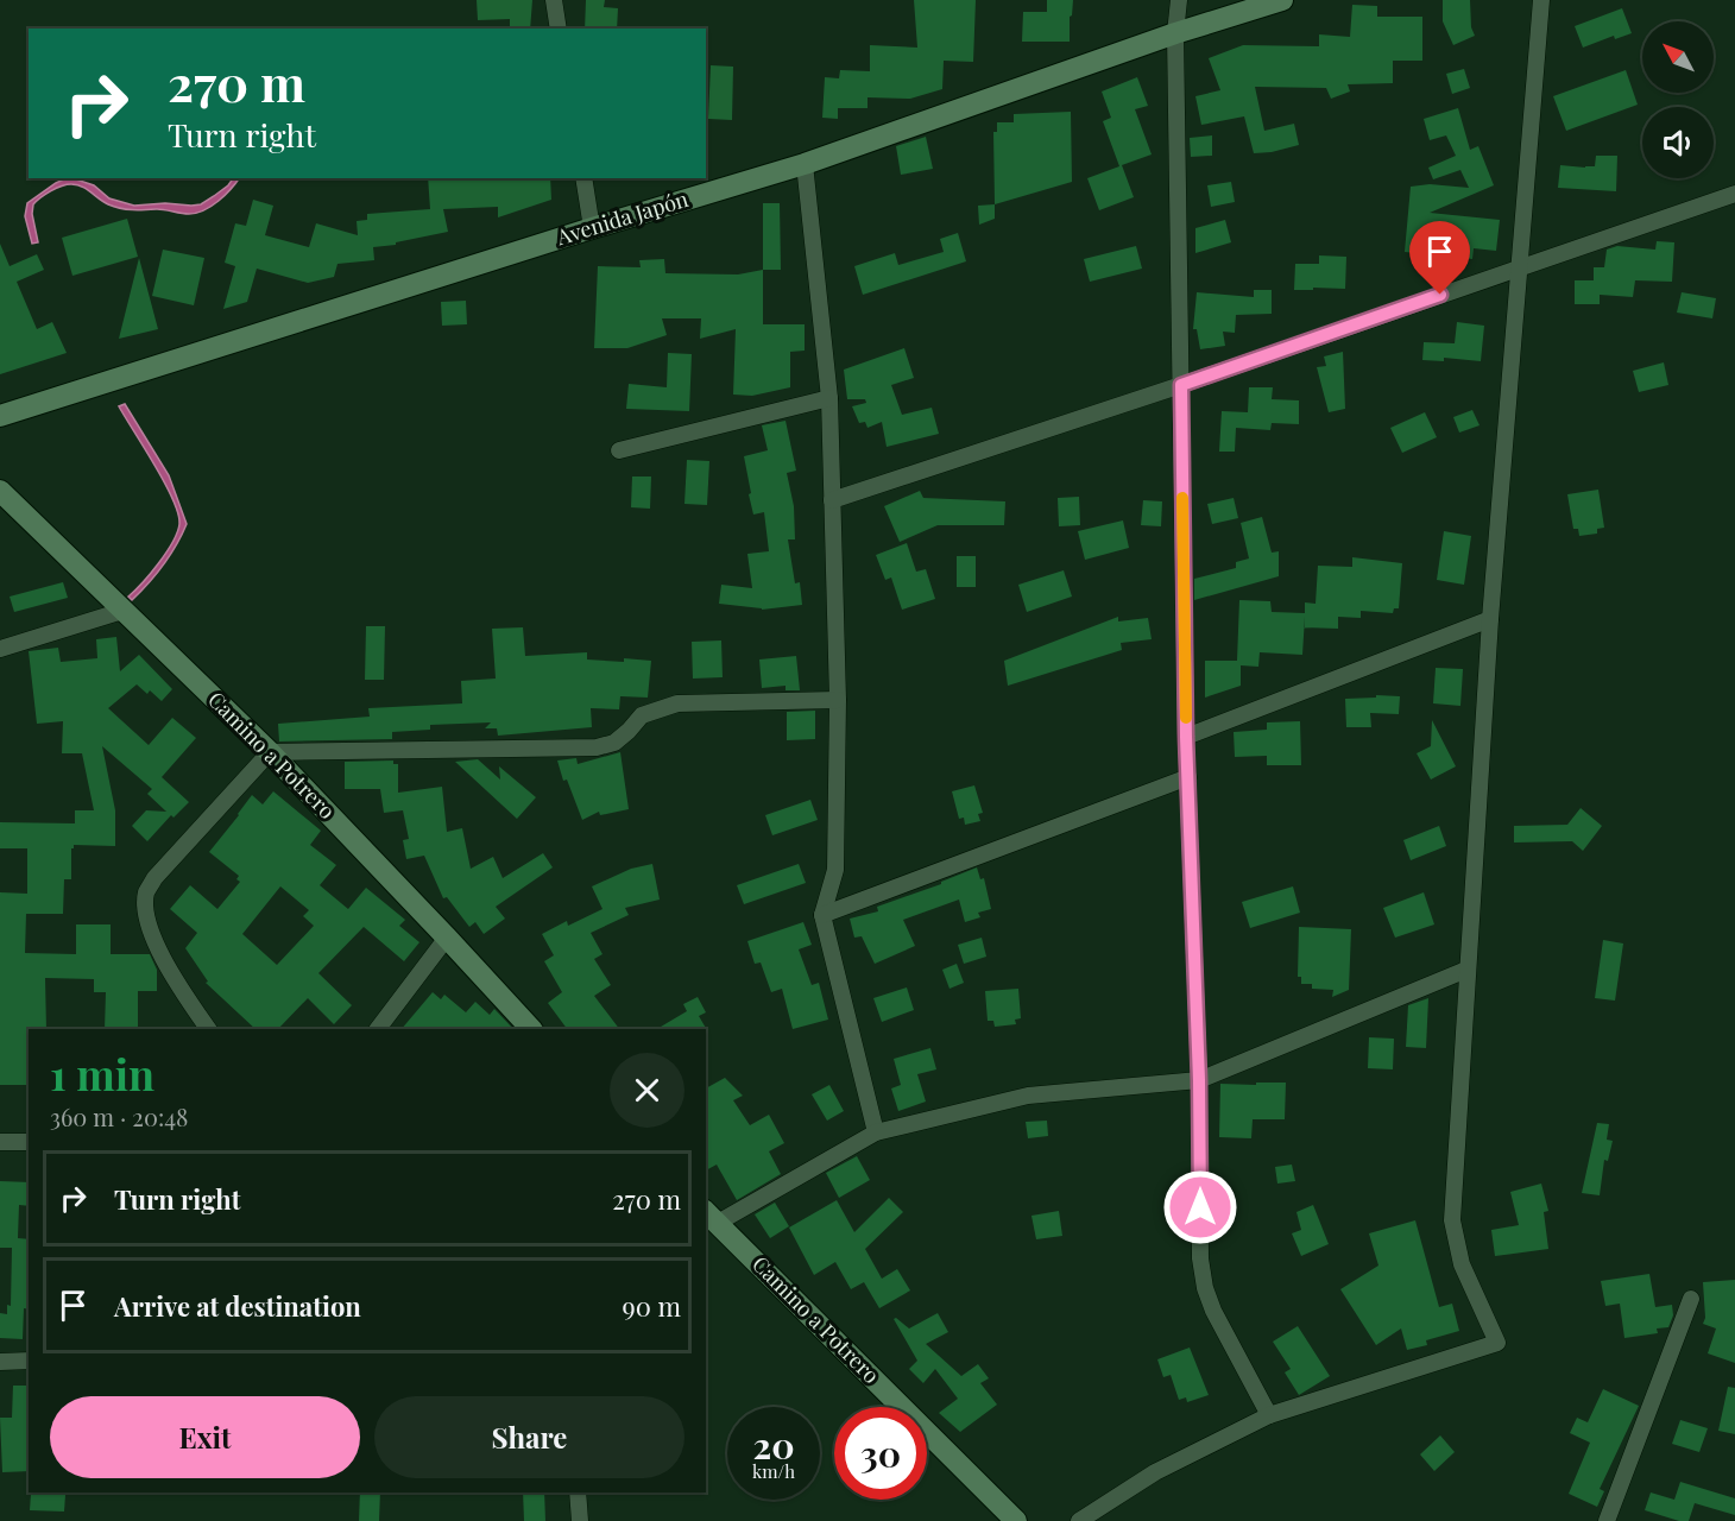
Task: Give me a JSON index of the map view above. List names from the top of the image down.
{
  "streets": {
    "street": ["Avenida Japón", "Camino a Potrero"]
  },
  "north": "top left",
  "page": {
    "turn": ["270 m", "Turn right"],
    "heading": ["1 min", "360 m · 20:48"],
    "list": [
      {
        "name": "Turn right",
        "value": "270 m"
      },
      {
        "name": "Arrive at destination",
        "value": "90 m"
      }
    ],
    "buttons": ["Exit", "Share"],
    "speed": "20 km/h",
    "limit": "30"
  }
}
